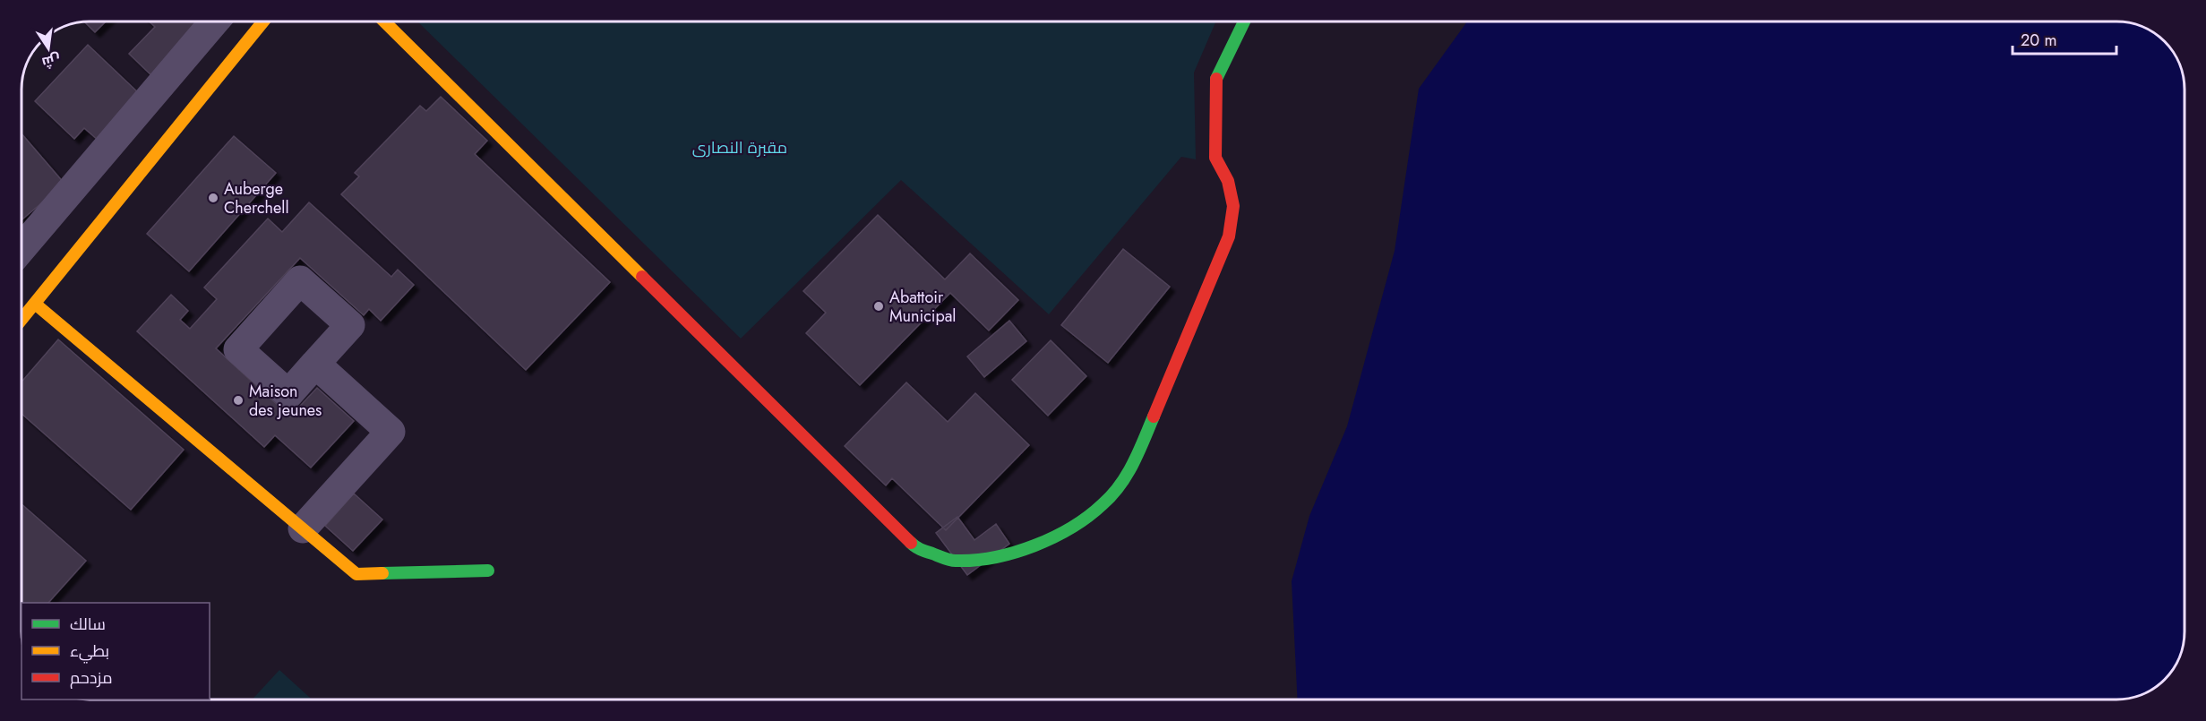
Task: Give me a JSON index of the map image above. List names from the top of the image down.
{
  "parks": ["مقبرة النصارى"],
  "places": ["Auberge Cherchell", "Abattoir Municipal", "Maison des jeunes"],
  "legend": ["سالك", "بطيء", "مزدحم"],
  "scale_bar": "20 m",
  "north": "bottom"
}
